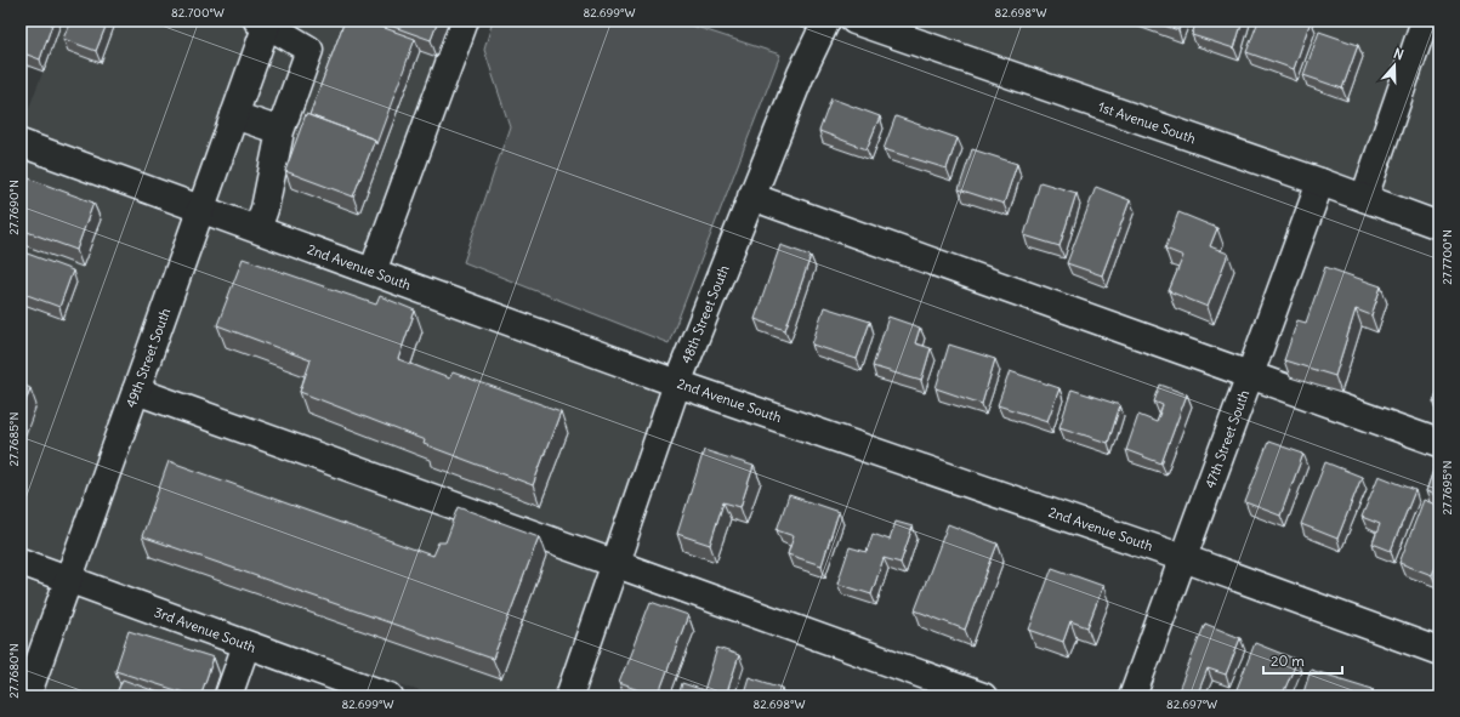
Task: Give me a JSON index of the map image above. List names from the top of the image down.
{
  "streets": {
    "street": [
      "1st Avenue South",
      "2nd Avenue South",
      "48th Street South",
      "49th Street South",
      "47th Street South",
      "3rd Avenue South"
    ]
  },
  "crossings": [
    ["1st Avenue South", "47th Street South"],
    ["2nd Avenue South", "48th Street South"],
    ["2nd Avenue South", "49th Street South"],
    ["2nd Avenue South", "47th Street South"],
    ["49th Street South", "3rd Avenue South"]
  ],
  "scale_bar": "20 m",
  "north": "top",
  "coordinates": [
    "82.700°W",
    "82.699°W",
    "82.698°W",
    "27.7690°N",
    "27.7700°N",
    "27.7685°N",
    "27.7695°N",
    "27.7680°N",
    "82.697°W"
  ]
}
